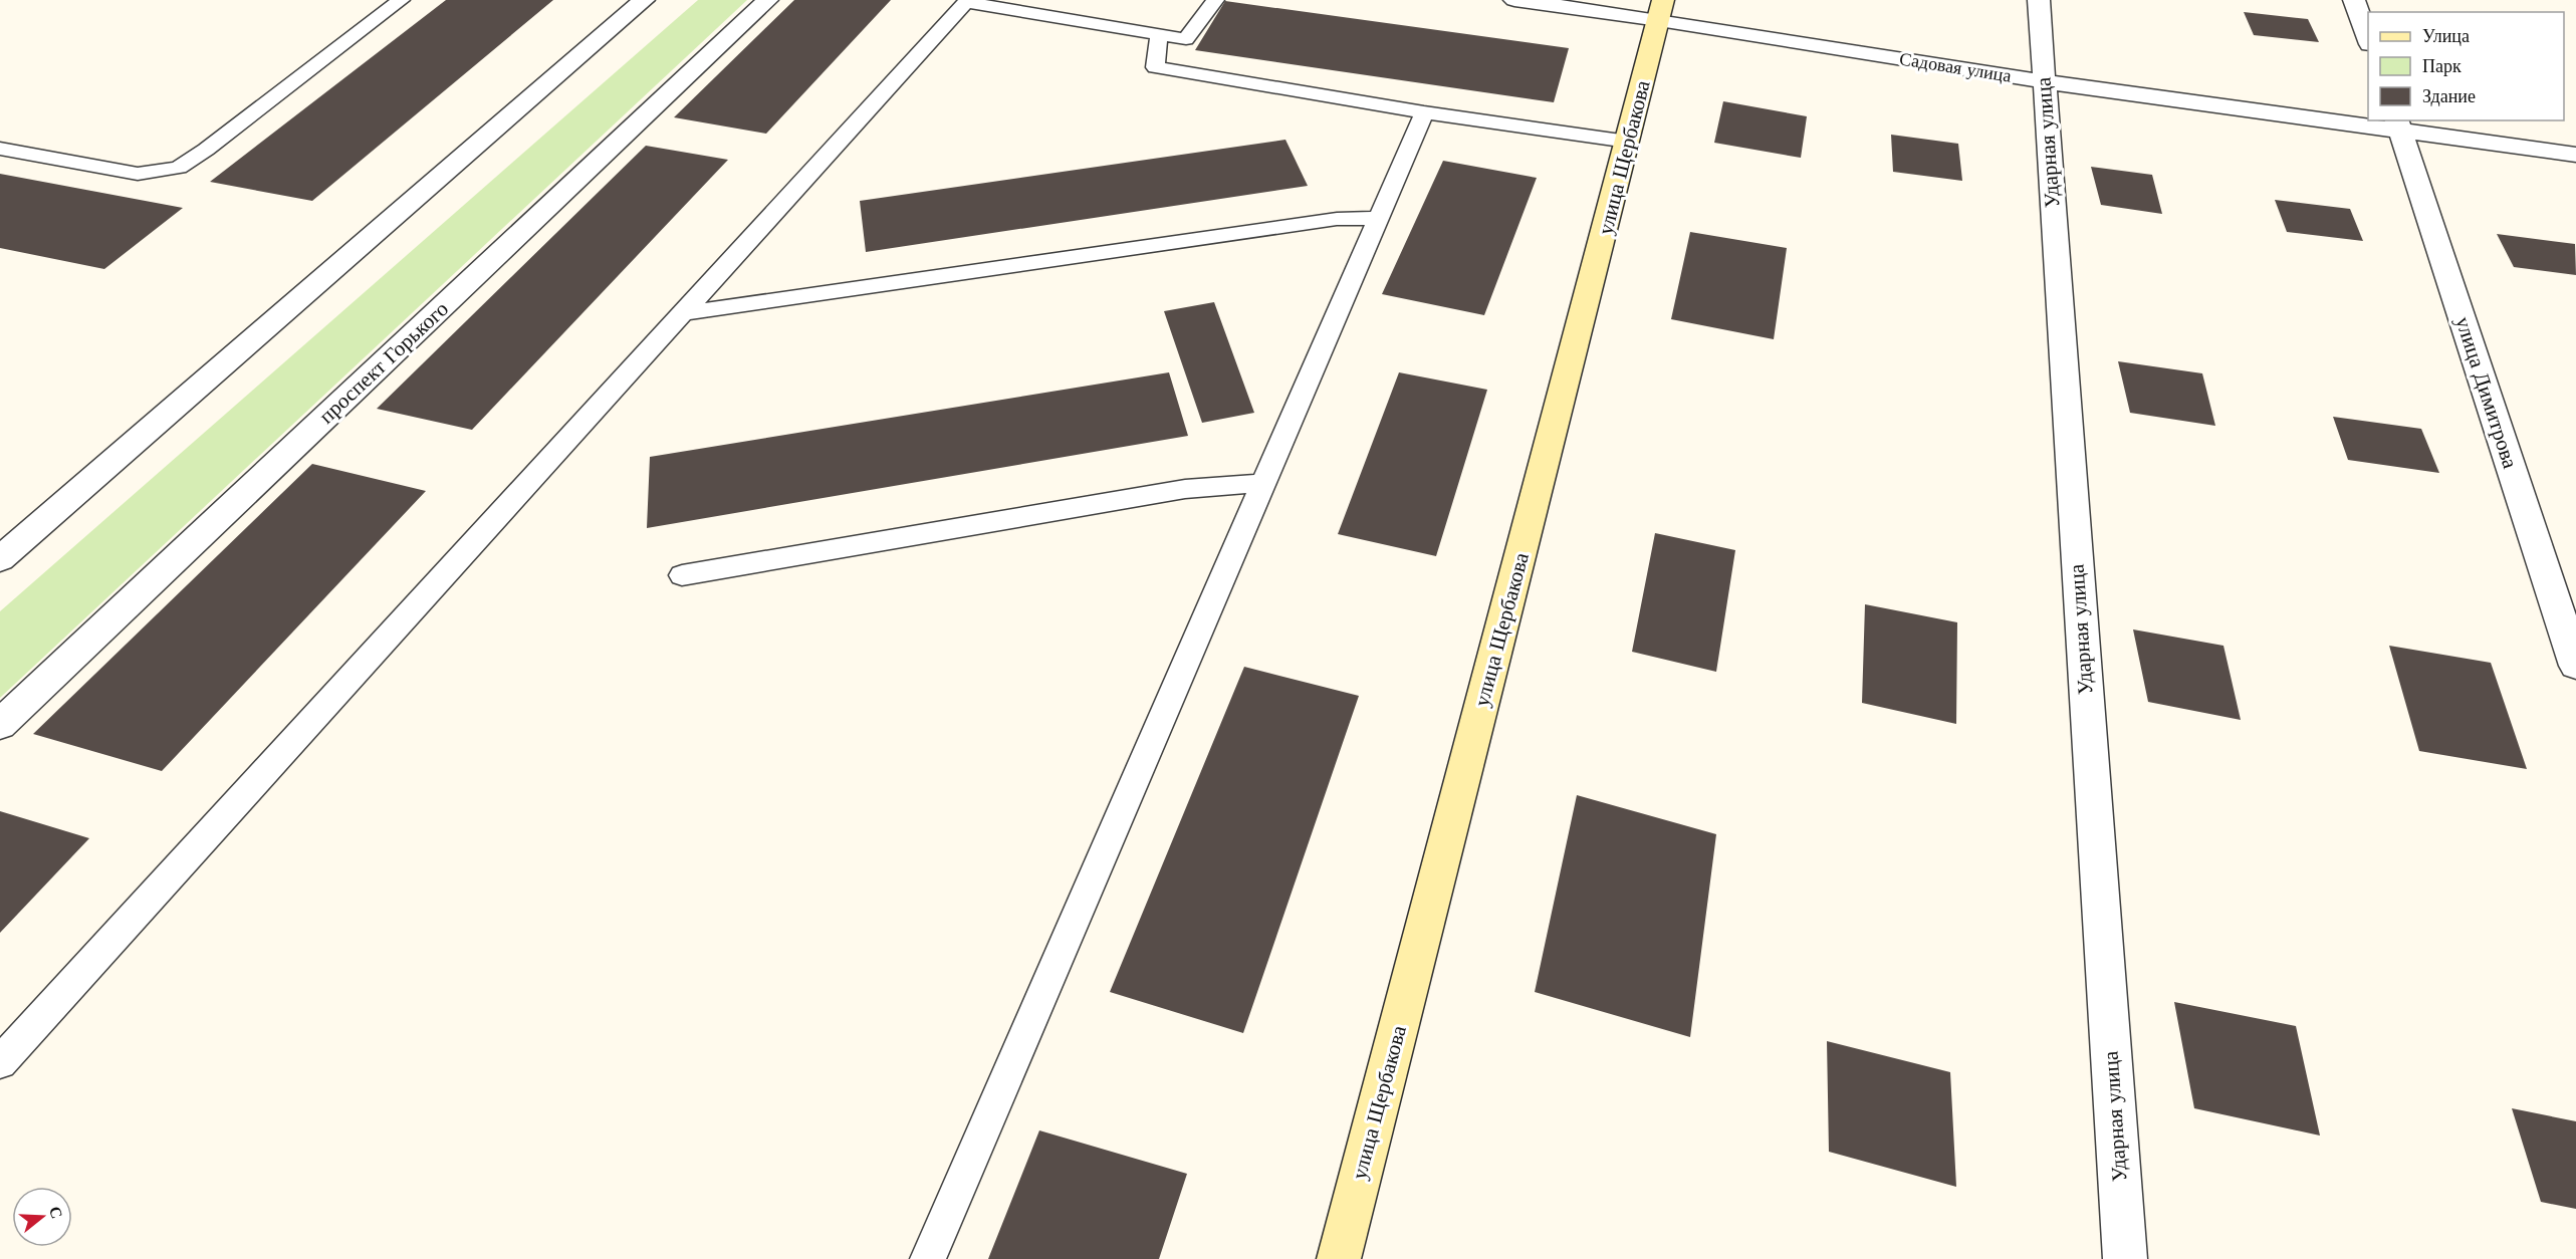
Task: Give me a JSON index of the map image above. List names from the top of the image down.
{
  "streets": {
    "main road": ["улица Щербакова"],
    "street": [
      "Садовая улица",
      "Ударная улица",
      "проспект Горького",
      "улица Димитрова"
    ]
  },
  "crossings": [
    ["Садовая улица", "Ударная улица"],
    ["Садовая улица", "улица Щербакова"],
    ["Садовая улица", "улица Димитрова"]
  ],
  "legend": ["Улица", "Парк", "Здание"],
  "north": "right"
}
